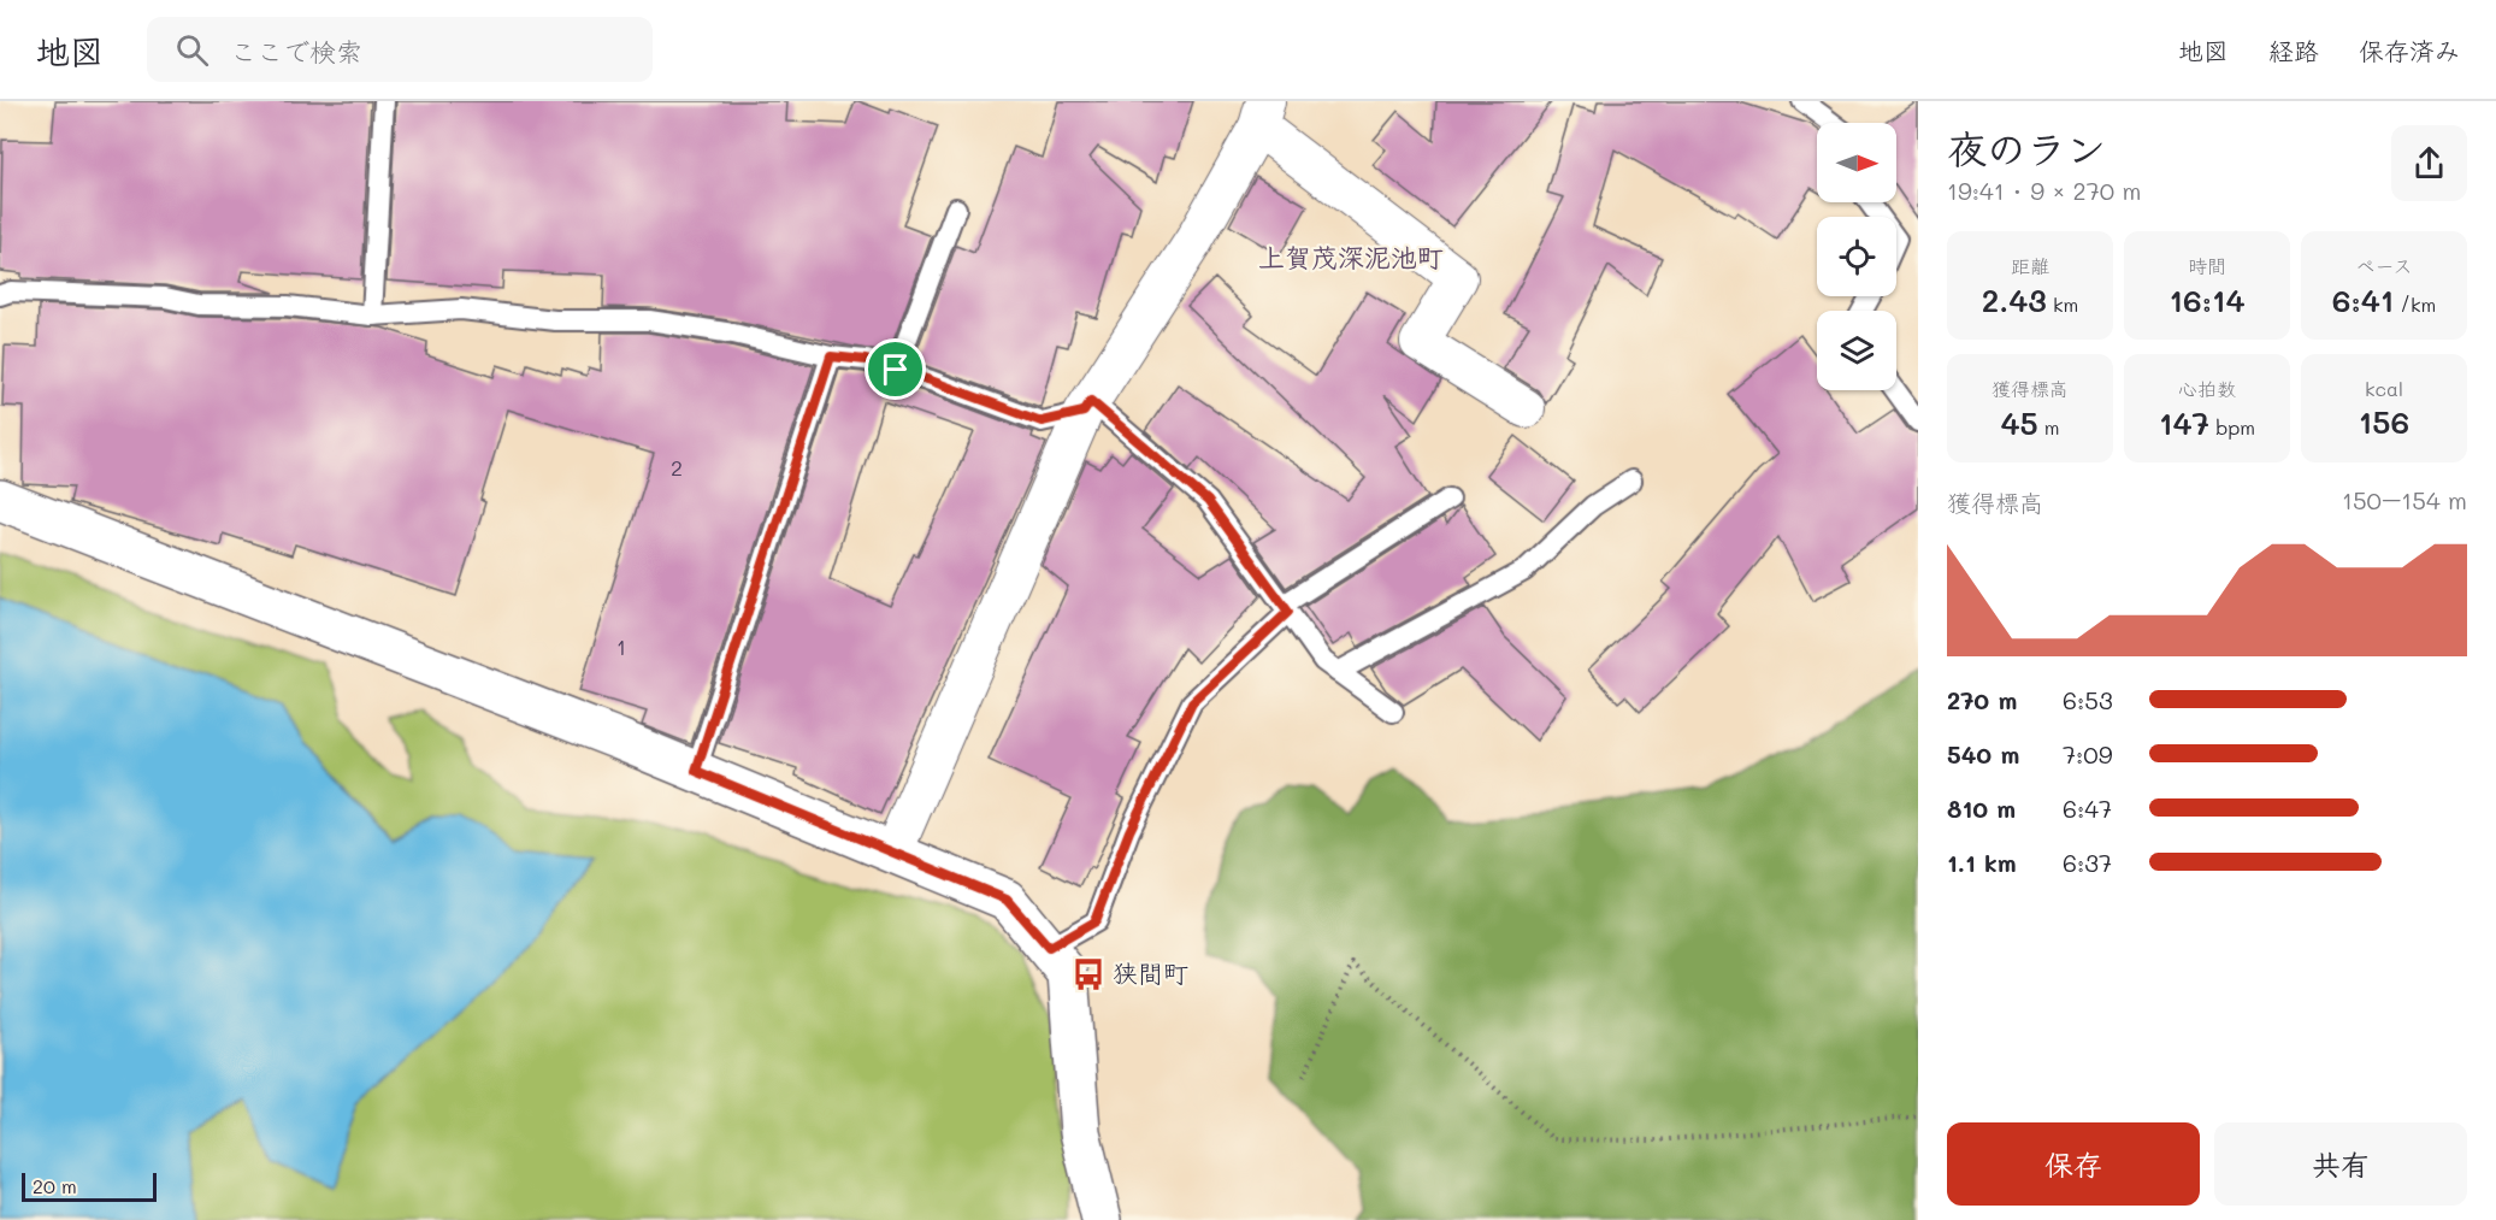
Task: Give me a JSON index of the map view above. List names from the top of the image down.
{
  "districts": ["上賀茂深泥池町"],
  "places": {
    "bus stop": ["狭間町"]
  },
  "house_numbers": ["2", "1"],
  "scale_bar": "20 m",
  "north": "right",
  "page": {
    "header": "地図",
    "search": "ここで検索",
    "nav": ["地図", "経路", "保存済み"],
    "heading": ["夜のラン", "19:41 · 9 × 270 m"],
    "stats": [
      ["距離", "2.43 km"],
      ["時間", "16:14"],
      ["ペース", "6:41 /km"],
      ["獲得標高", "45 m"],
      ["心拍数", "147 bpm"],
      ["kcal", "156"]
    ],
    "chart": ["獲得標高", "150–154 m"],
    "list": [
      {
        "name": "270 m",
        "note": "6:53"
      },
      {
        "name": "540 m",
        "note": "7:09"
      },
      {
        "name": "810 m",
        "note": "6:47"
      },
      {
        "name": "1.1 km",
        "note": "6:37"
      }
    ],
    "buttons": ["保存", "共有"],
    "scale": "20 m"
  }
}
